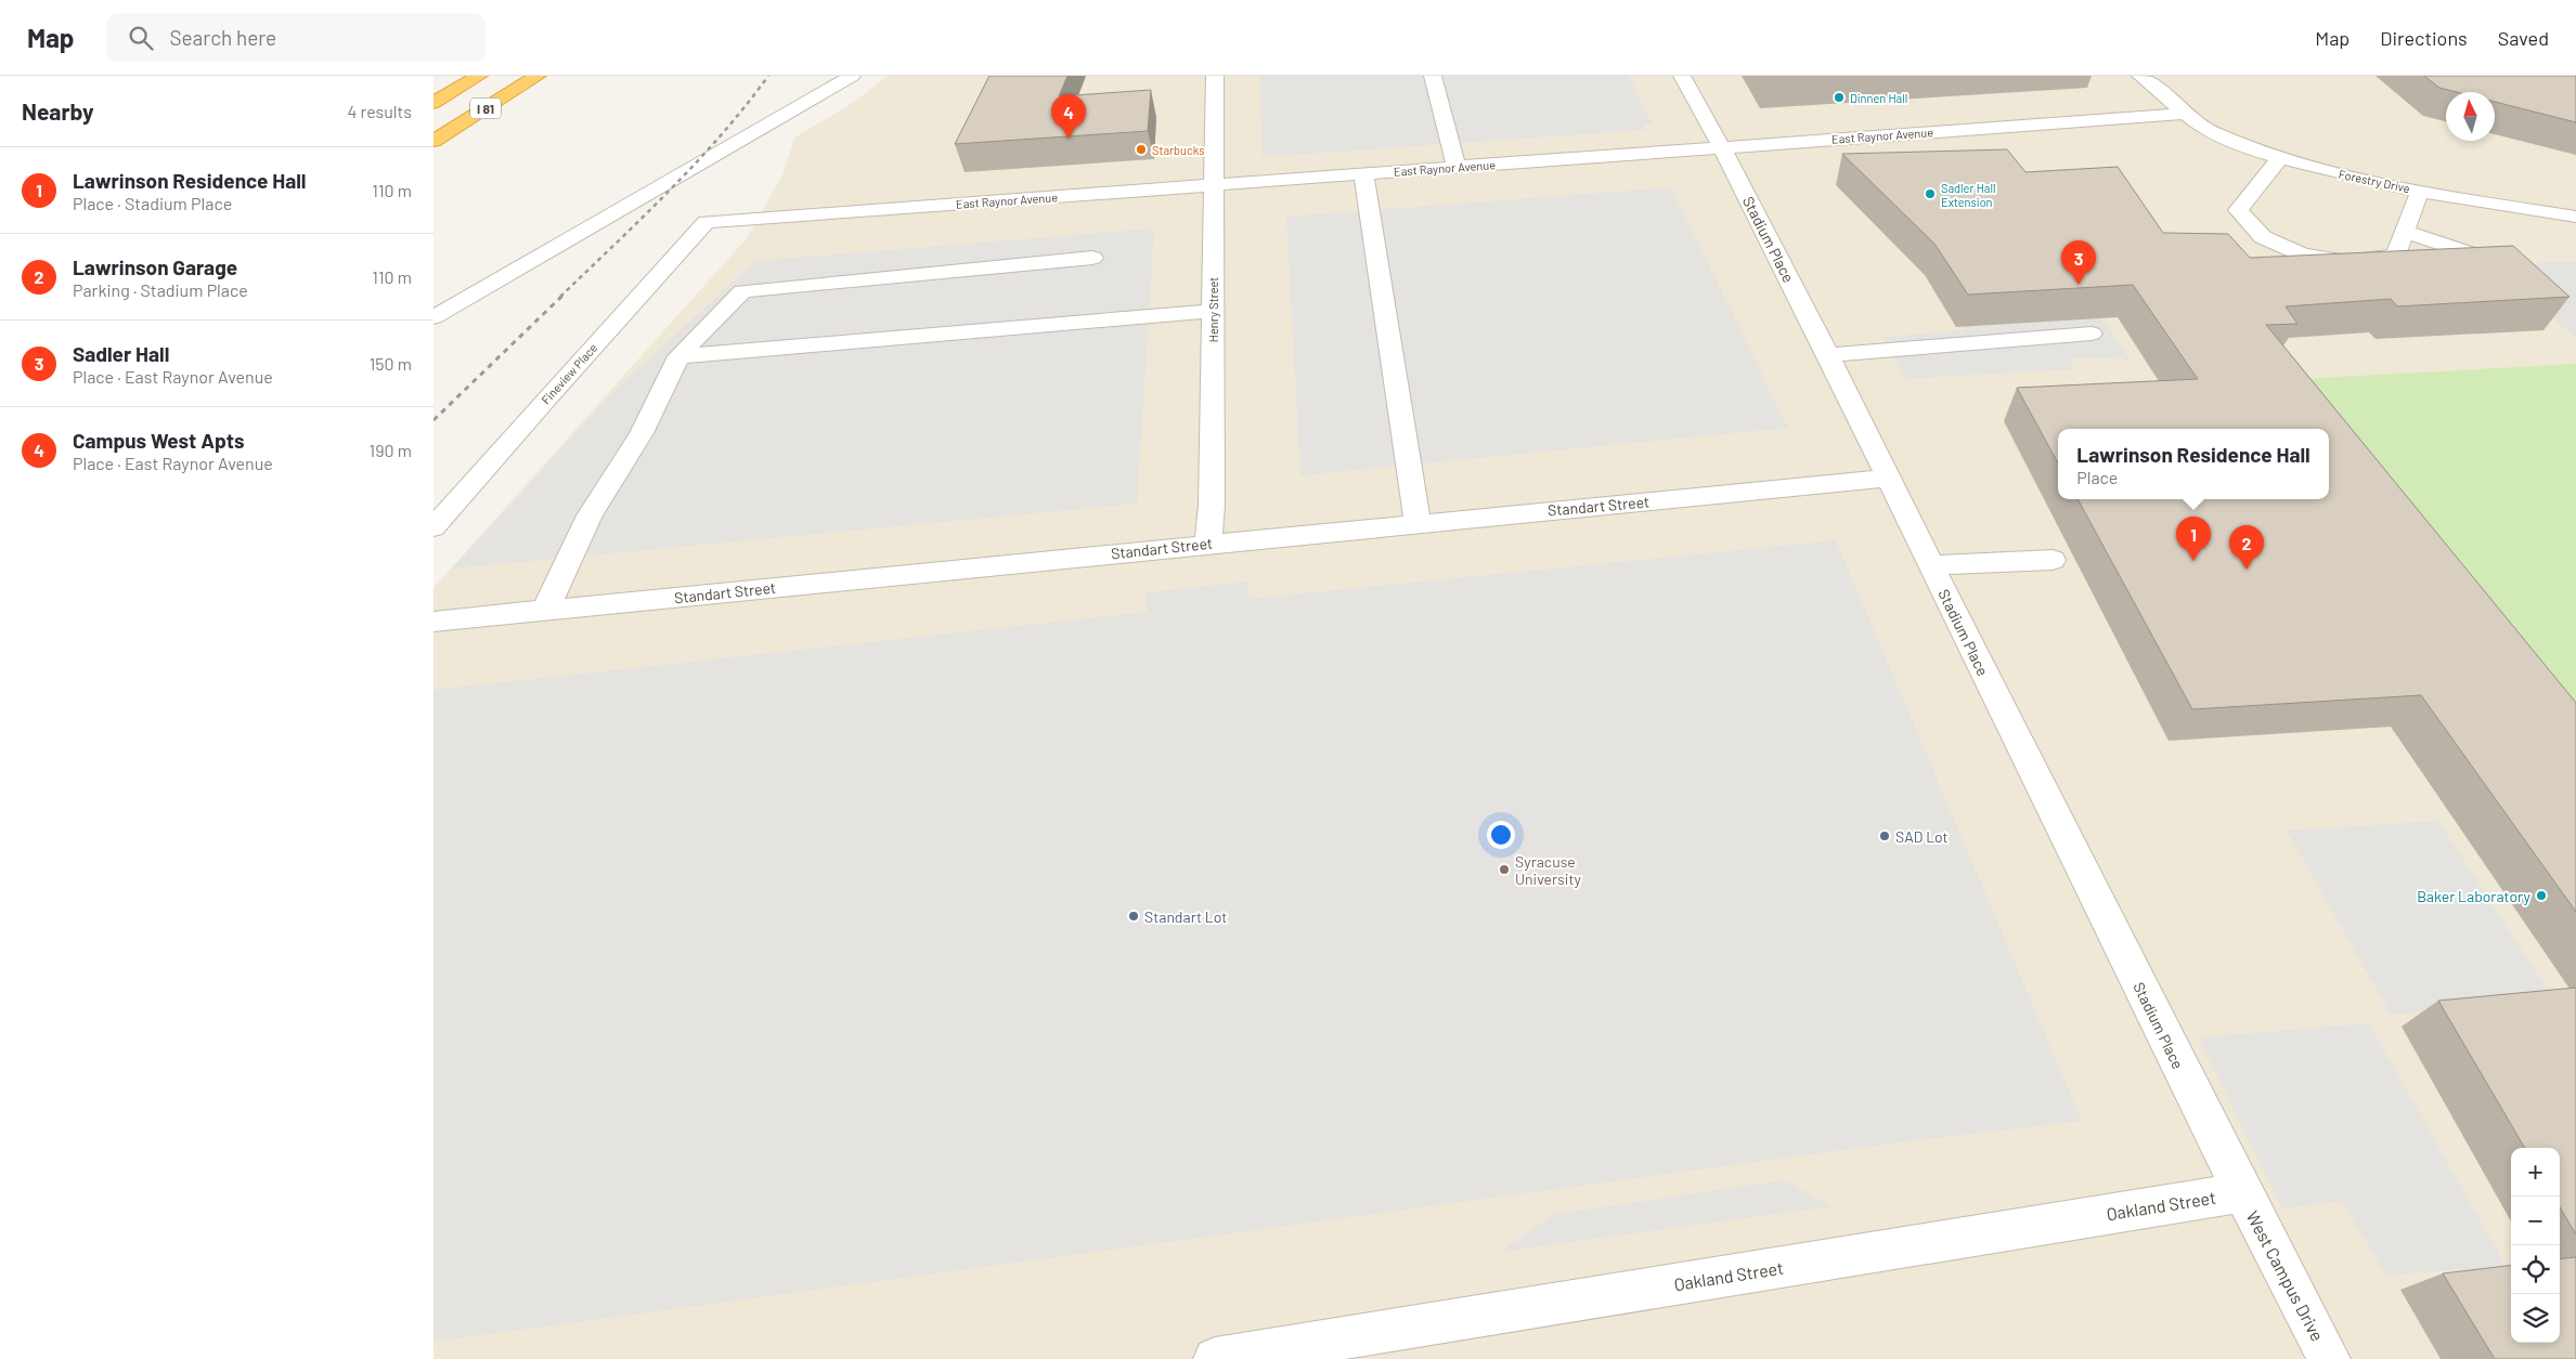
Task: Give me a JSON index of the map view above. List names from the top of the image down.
{
  "streets": {
    "highway": ["I 81"],
    "street": [
      "East Raynor Avenue",
      "Forestry Drive",
      "Stadium Place",
      "Henry Street",
      "Fineview Place",
      "Standart Street",
      "Oakland Street",
      "West Campus Drive"
    ]
  },
  "crossings": [
    ["East Raynor Avenue", "Forestry Drive"],
    ["East Raynor Avenue", "Stadium Place"],
    ["East Raynor Avenue", "Henry Street"],
    ["East Raynor Avenue", "Fineview Place"],
    ["Stadium Place", "Standart Street"],
    ["Stadium Place", "Oakland Street"],
    ["Stadium Place", "West Campus Drive"],
    ["Henry Street", "Standart Street"],
    ["Oakland Street", "West Campus Drive"]
  ],
  "places": [
    "Dinnen Hall",
    "Starbucks",
    "Sadler Hall Extension",
    "SAD Lot",
    "Syracuse University",
    "Baker Laboratory",
    "Standart Lot"
  ],
  "north": "top",
  "page": {
    "header": "Map",
    "search": "Search here",
    "nav": ["Map", "Directions", "Saved"],
    "heading": ["Nearby", "4 results"],
    "pins": [
      "4",
      "3",
      "1",
      "2"
    ],
    "list": [
      {
        "mark": "1",
        "name": "Lawrinson Residence Hall",
        "note": "Place · Stadium Place",
        "value": "110 m"
      },
      {
        "mark": "2",
        "name": "Lawrinson Garage",
        "note": "Parking · Stadium Place",
        "value": "110 m"
      },
      {
        "mark": "3",
        "name": "Sadler Hall",
        "note": "Place · East Raynor Avenue",
        "value": "150 m"
      },
      {
        "mark": "4",
        "name": "Campus West Apts",
        "note": "Place · East Raynor Avenue",
        "value": "190 m"
      }
    ],
    "popup": ["Lawrinson Residence Hall", "Place"],
    "map_buttons": ["+", "−"]
  }
}
